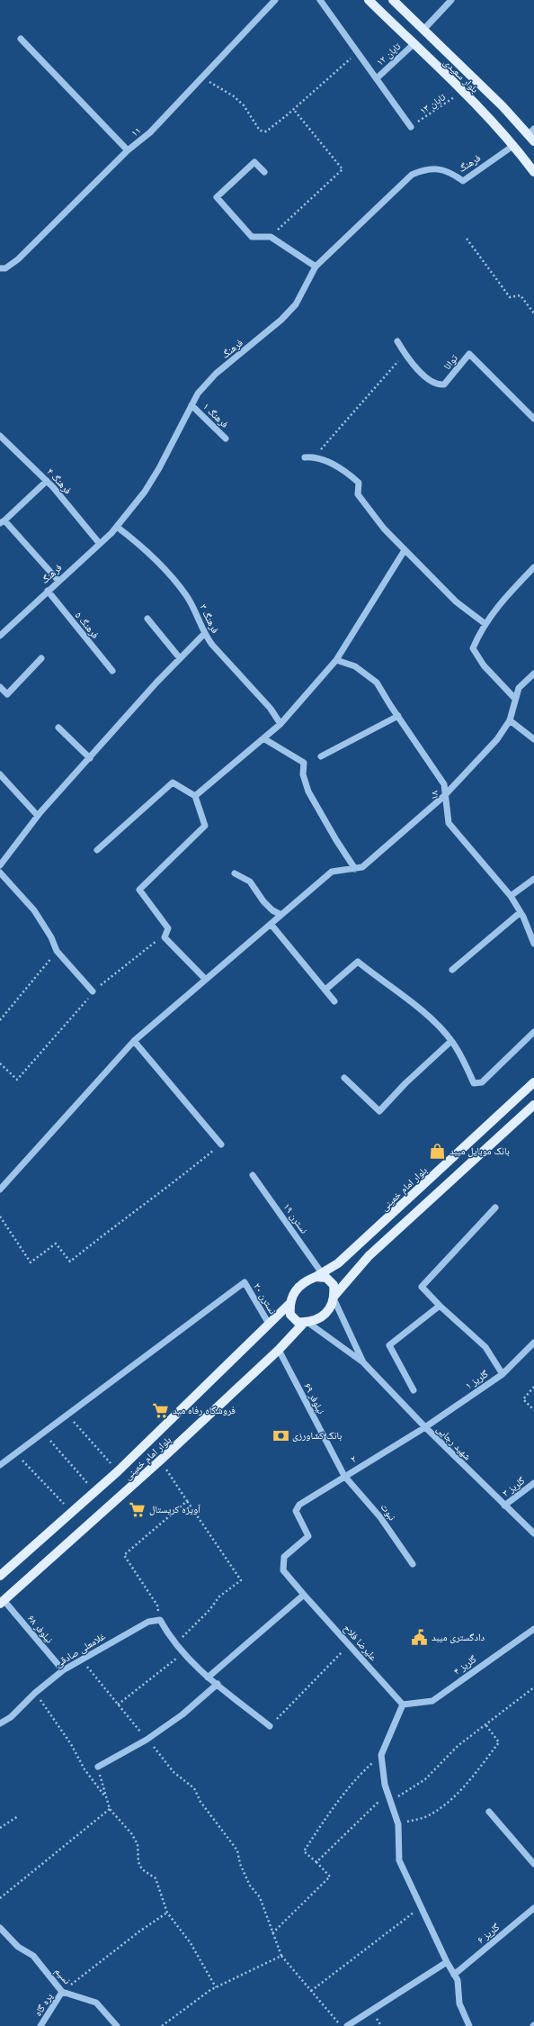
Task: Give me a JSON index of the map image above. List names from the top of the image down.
{
  "streets": {
    "main road": ["بلوار سعیدی", "بلوار امام خمینی"],
    "street": [
      "تابان ۱۲",
      "۱۱",
      "فرهنگ",
      "توانا",
      "فرهنگ ۱",
      "فرهنگ ۴",
      "فرهنگ ۳",
      "فرهنگ ۵",
      "۱۸",
      "نسترن ۱۹",
      "نسترن ۲۰",
      "گلریز ۱",
      "نیلوفر ۶۹",
      "شهید رجایی",
      "۲",
      "گلریز ۳",
      "نبوت",
      "نیلوفر ۶۸",
      "علیرضا فلاح",
      "غلامعلی صادقی",
      "گلریز ۴",
      "گلریز ۶",
      "نسیم",
      "پره گاه"
    ],
    "path": ["تابان ۱۳"]
  },
  "crossings": [
    ["تابان ۱۲", "بلوار سعیدی"],
    ["بلوار سعیدی", "تابان ۱۳"],
    ["بلوار سعیدی", "فرهنگ"],
    ["فرهنگ", "فرهنگ ۱"],
    ["فرهنگ", "فرهنگ ۴"],
    ["فرهنگ", "فرهنگ ۳"],
    ["فرهنگ", "فرهنگ ۵"],
    ["بلوار امام خمینی", "نسترن ۱۹"],
    ["بلوار امام خمینی", "نسترن ۲۰"],
    ["بلوار امام خمینی", "نیلوفر ۶۹"],
    ["بلوار امام خمینی", "نیلوفر ۶۸"],
    ["گلریز ۱", "شهید رجایی"],
    ["گلریز ۱", "۲"],
    ["نیلوفر ۶۹", "۲"],
    ["نیلوفر ۶۹", "نبوت"],
    ["شهید رجایی", "۲"],
    ["شهید رجایی", "گلریز ۳"],
    ["۲", "نبوت"],
    ["۲", "علیرضا فلاح"],
    ["نیلوفر ۶۸", "غلامعلی صادقی"],
    ["علیرضا فلاح", "گلریز ۴"],
    ["نسیم", "پره گاه"]
  ],
  "places": {
    "shop": ["بانک موبایل میبد"],
    "supermarket": ["فروشگاه رفاه مید", "آویژه کریستال"],
    "bank": ["بانک کشاورزی"],
    "public building": ["دادگستری میبد"]
  }
}
